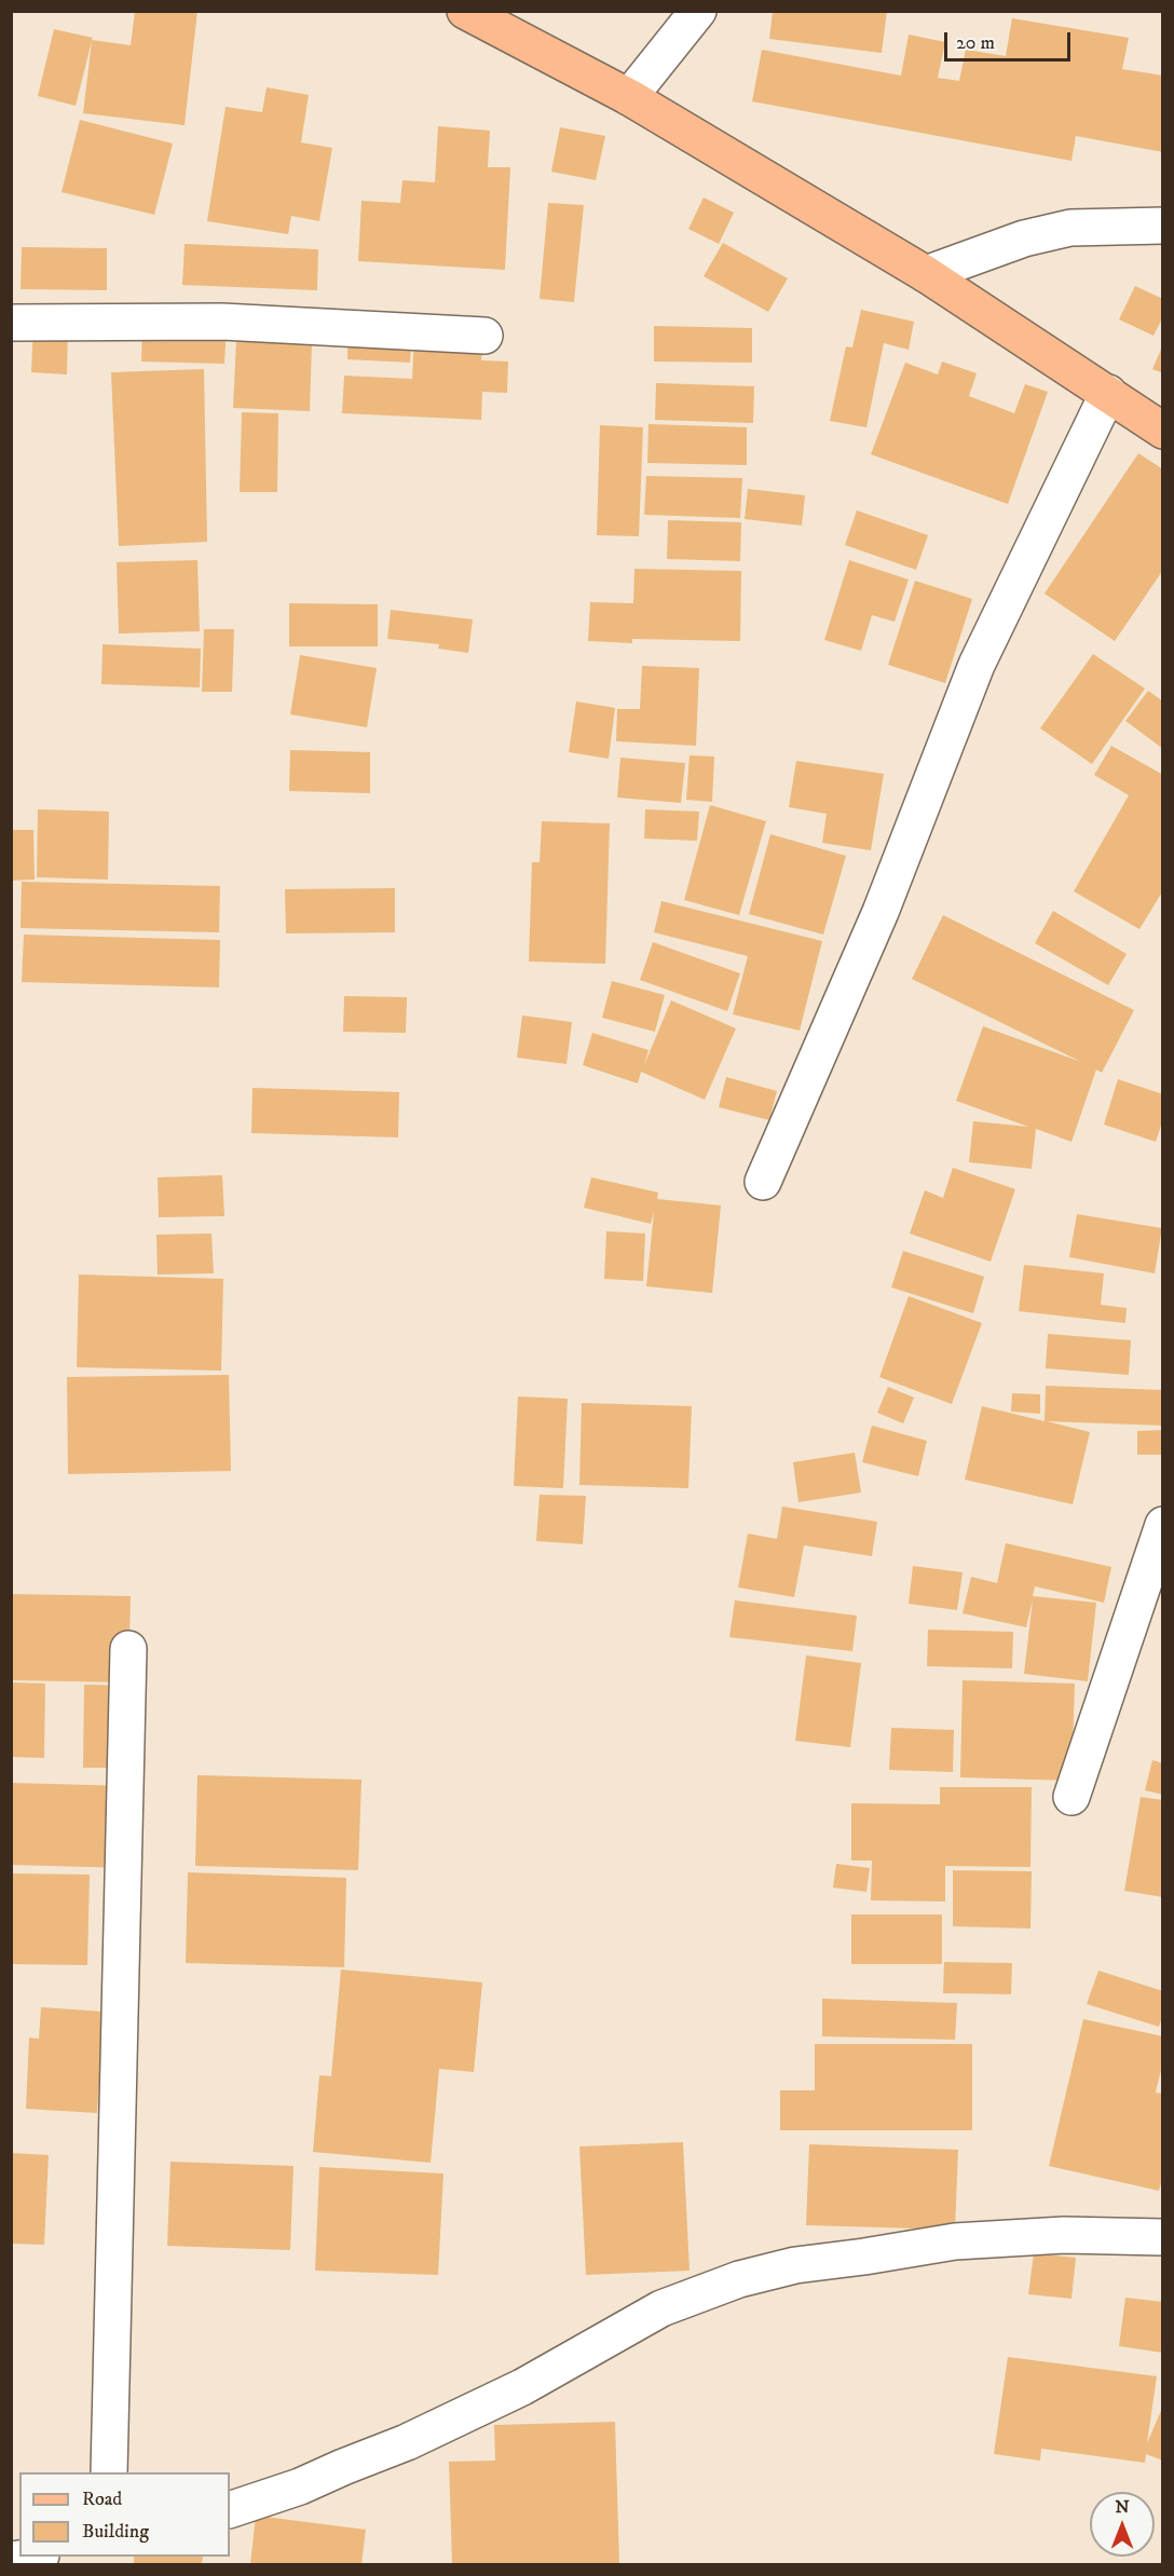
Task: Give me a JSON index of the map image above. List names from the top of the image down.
{
  "legend": ["Road", "Building"],
  "scale_bar": "20 m",
  "north": "top"
}
